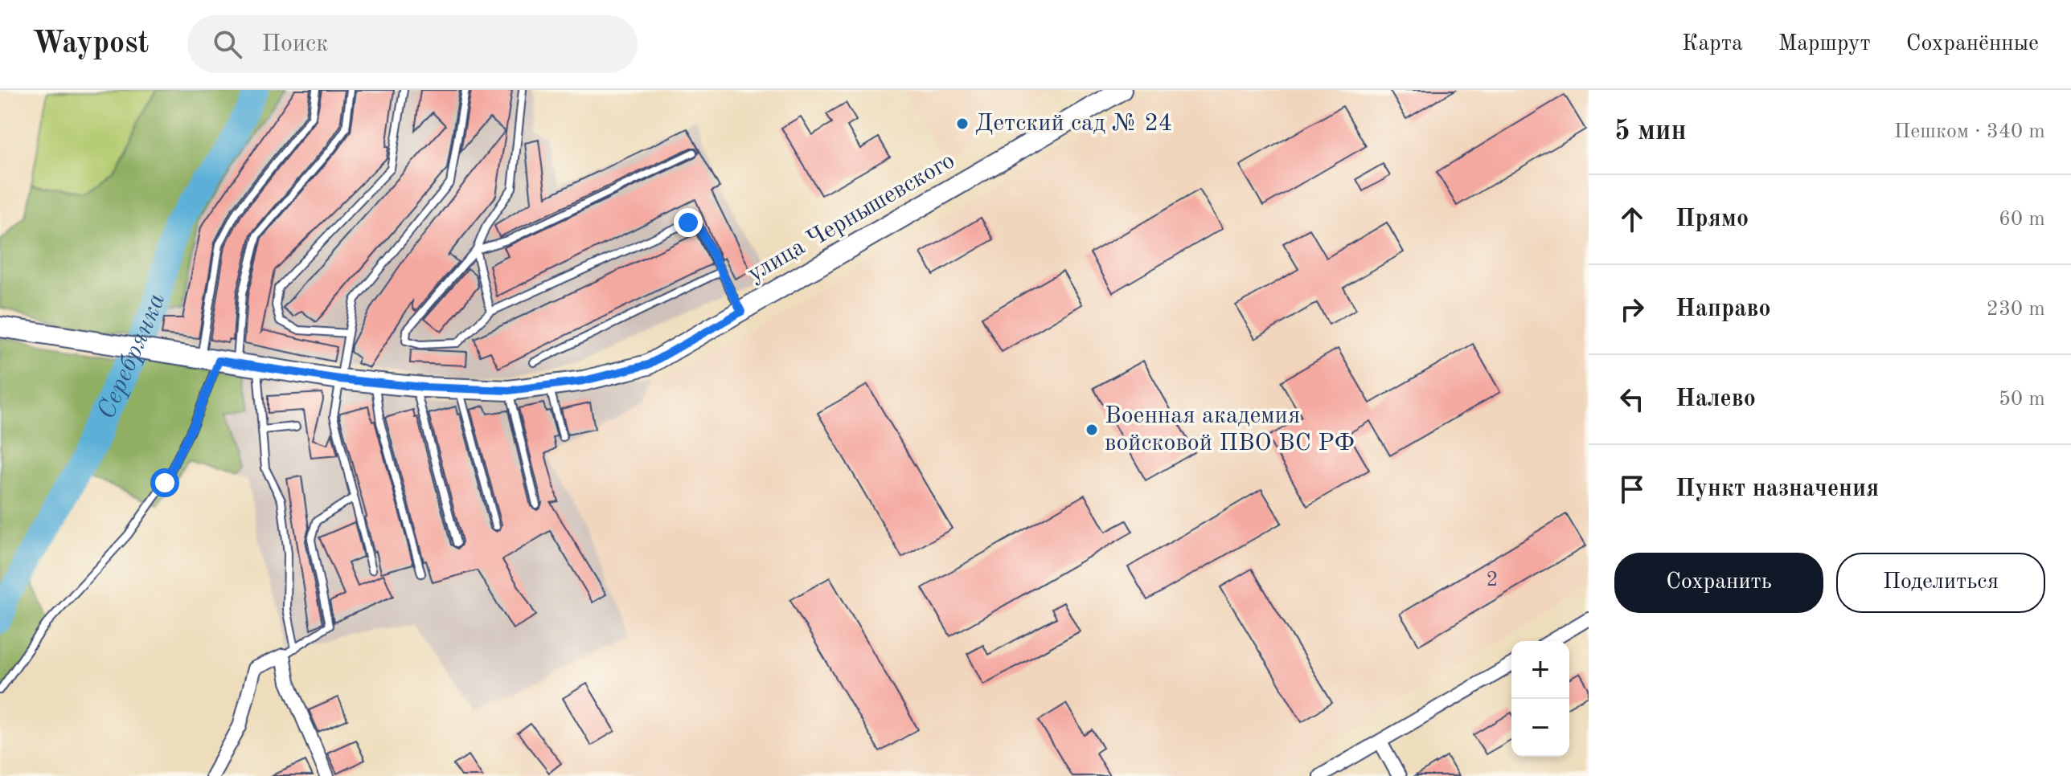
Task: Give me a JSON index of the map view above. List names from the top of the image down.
{
  "streets": {
    "street": ["улица Чернышевского"]
  },
  "water": ["Серебрянка"],
  "places": ["Детский сад № 24", "Военная академия войсковой ПВО ВС РФ"],
  "house_numbers": ["2"],
  "page": {
    "header": "Waypost",
    "search": "Поиск",
    "nav": ["Карта", "Маршрут", "Сохранённые"],
    "heading": ["5 мин", "Пешком · 340 m"],
    "list": [
      ["Прямо", "60 m"],
      ["Направо", "230 m"],
      ["Налево", "50 m"],
      "Пункт назначения"
    ],
    "buttons": ["Сохранить", "Поделиться"],
    "map_buttons": ["+", "−"]
  }
}
